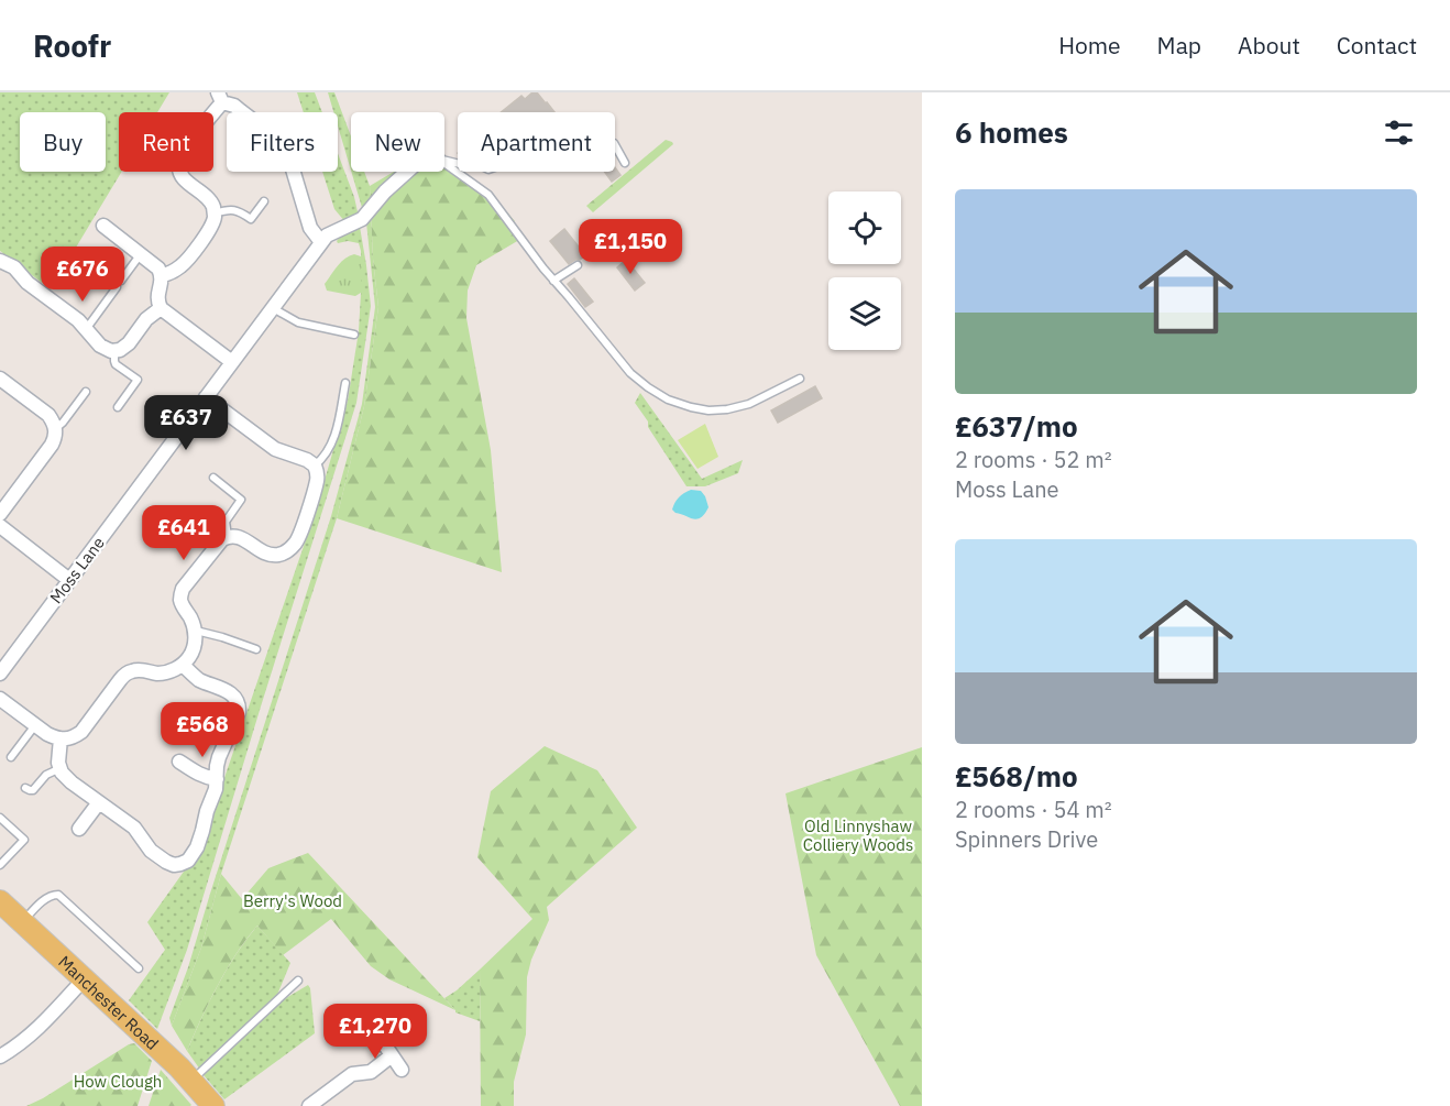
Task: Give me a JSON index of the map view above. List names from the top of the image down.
{
  "streets": {
    "main road": ["Manchester Road"],
    "street": ["Moss Lane"]
  },
  "parks": ["Old Linnyshaw Colliery Woods", "Berry's Wood", "How Clough"],
  "page": {
    "header": "Roofr",
    "nav": [
      "Home",
      "Map",
      "About",
      "Contact"
    ],
    "heading": "6 homes",
    "chip": [
      "Buy",
      "Rent",
      "Filters",
      "New",
      "Apartment"
    ],
    "list": [
      {
        "name": "£637/mo",
        "note": "2 rooms · 52 m² · Moss Lane"
      },
      {
        "name": "£568/mo",
        "note": "2 rooms · 54 m² · Spinners Drive"
      }
    ],
    "price": [
      "£1,150",
      "£676",
      "£637",
      "£641",
      "£568",
      "£1,270"
    ]
  }
}
